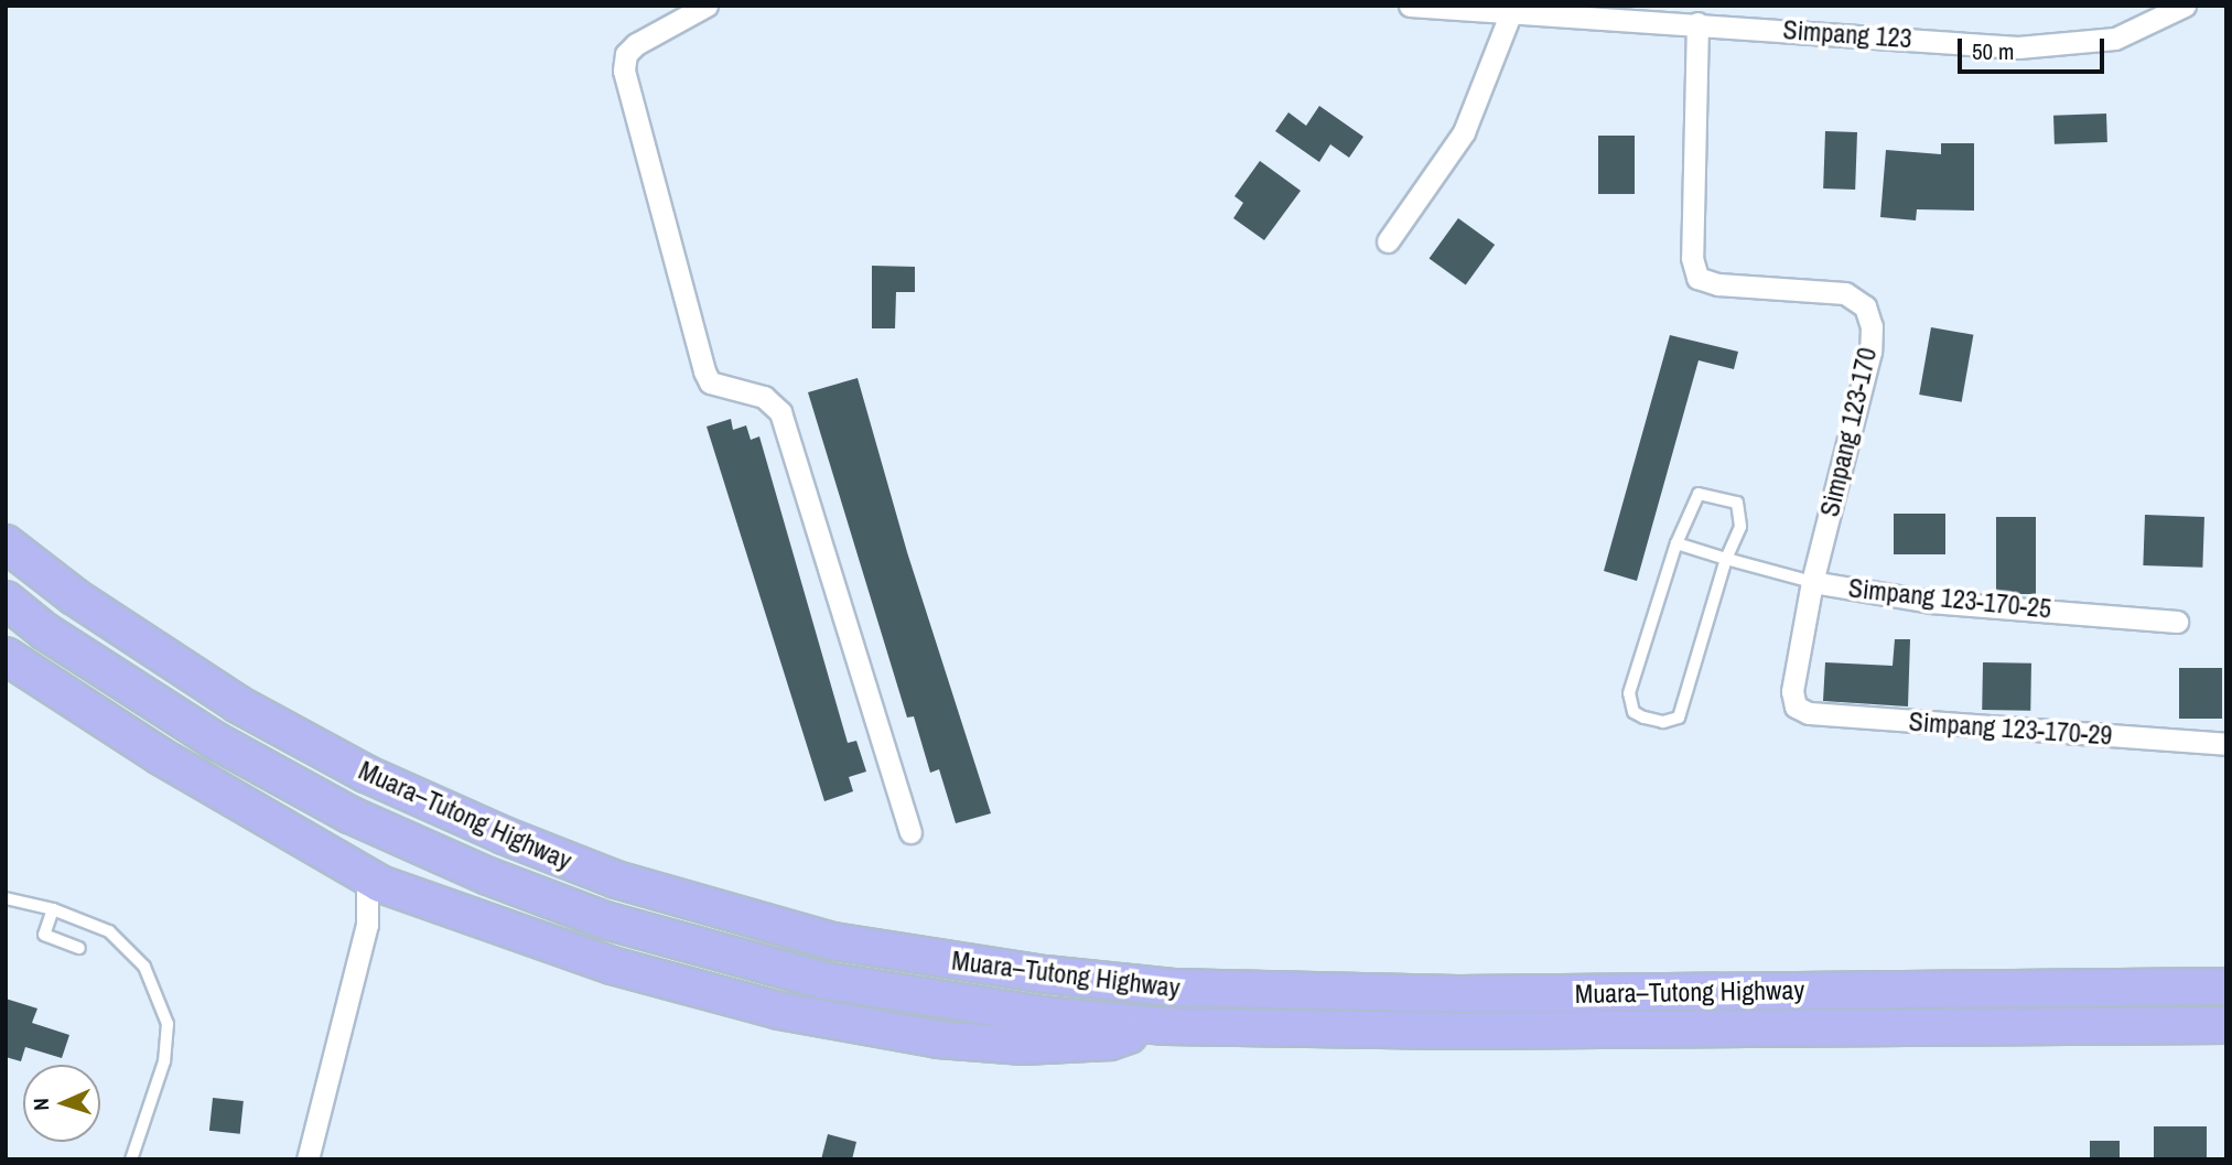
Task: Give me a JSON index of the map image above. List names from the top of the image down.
{
  "streets": {
    "highway": ["Muara–Tutong Highway"],
    "street": [
      "Simpang 123",
      "Simpang 123-170",
      "Simpang 123-170-25",
      "Simpang 123-170-29"
    ]
  },
  "crossings": [
    ["Simpang 123", "Simpang 123-170"],
    ["Simpang 123-170", "Simpang 123-170-25"],
    ["Simpang 123-170", "Simpang 123-170-29"]
  ],
  "scale_bar": "50 m",
  "north": "left"
}
